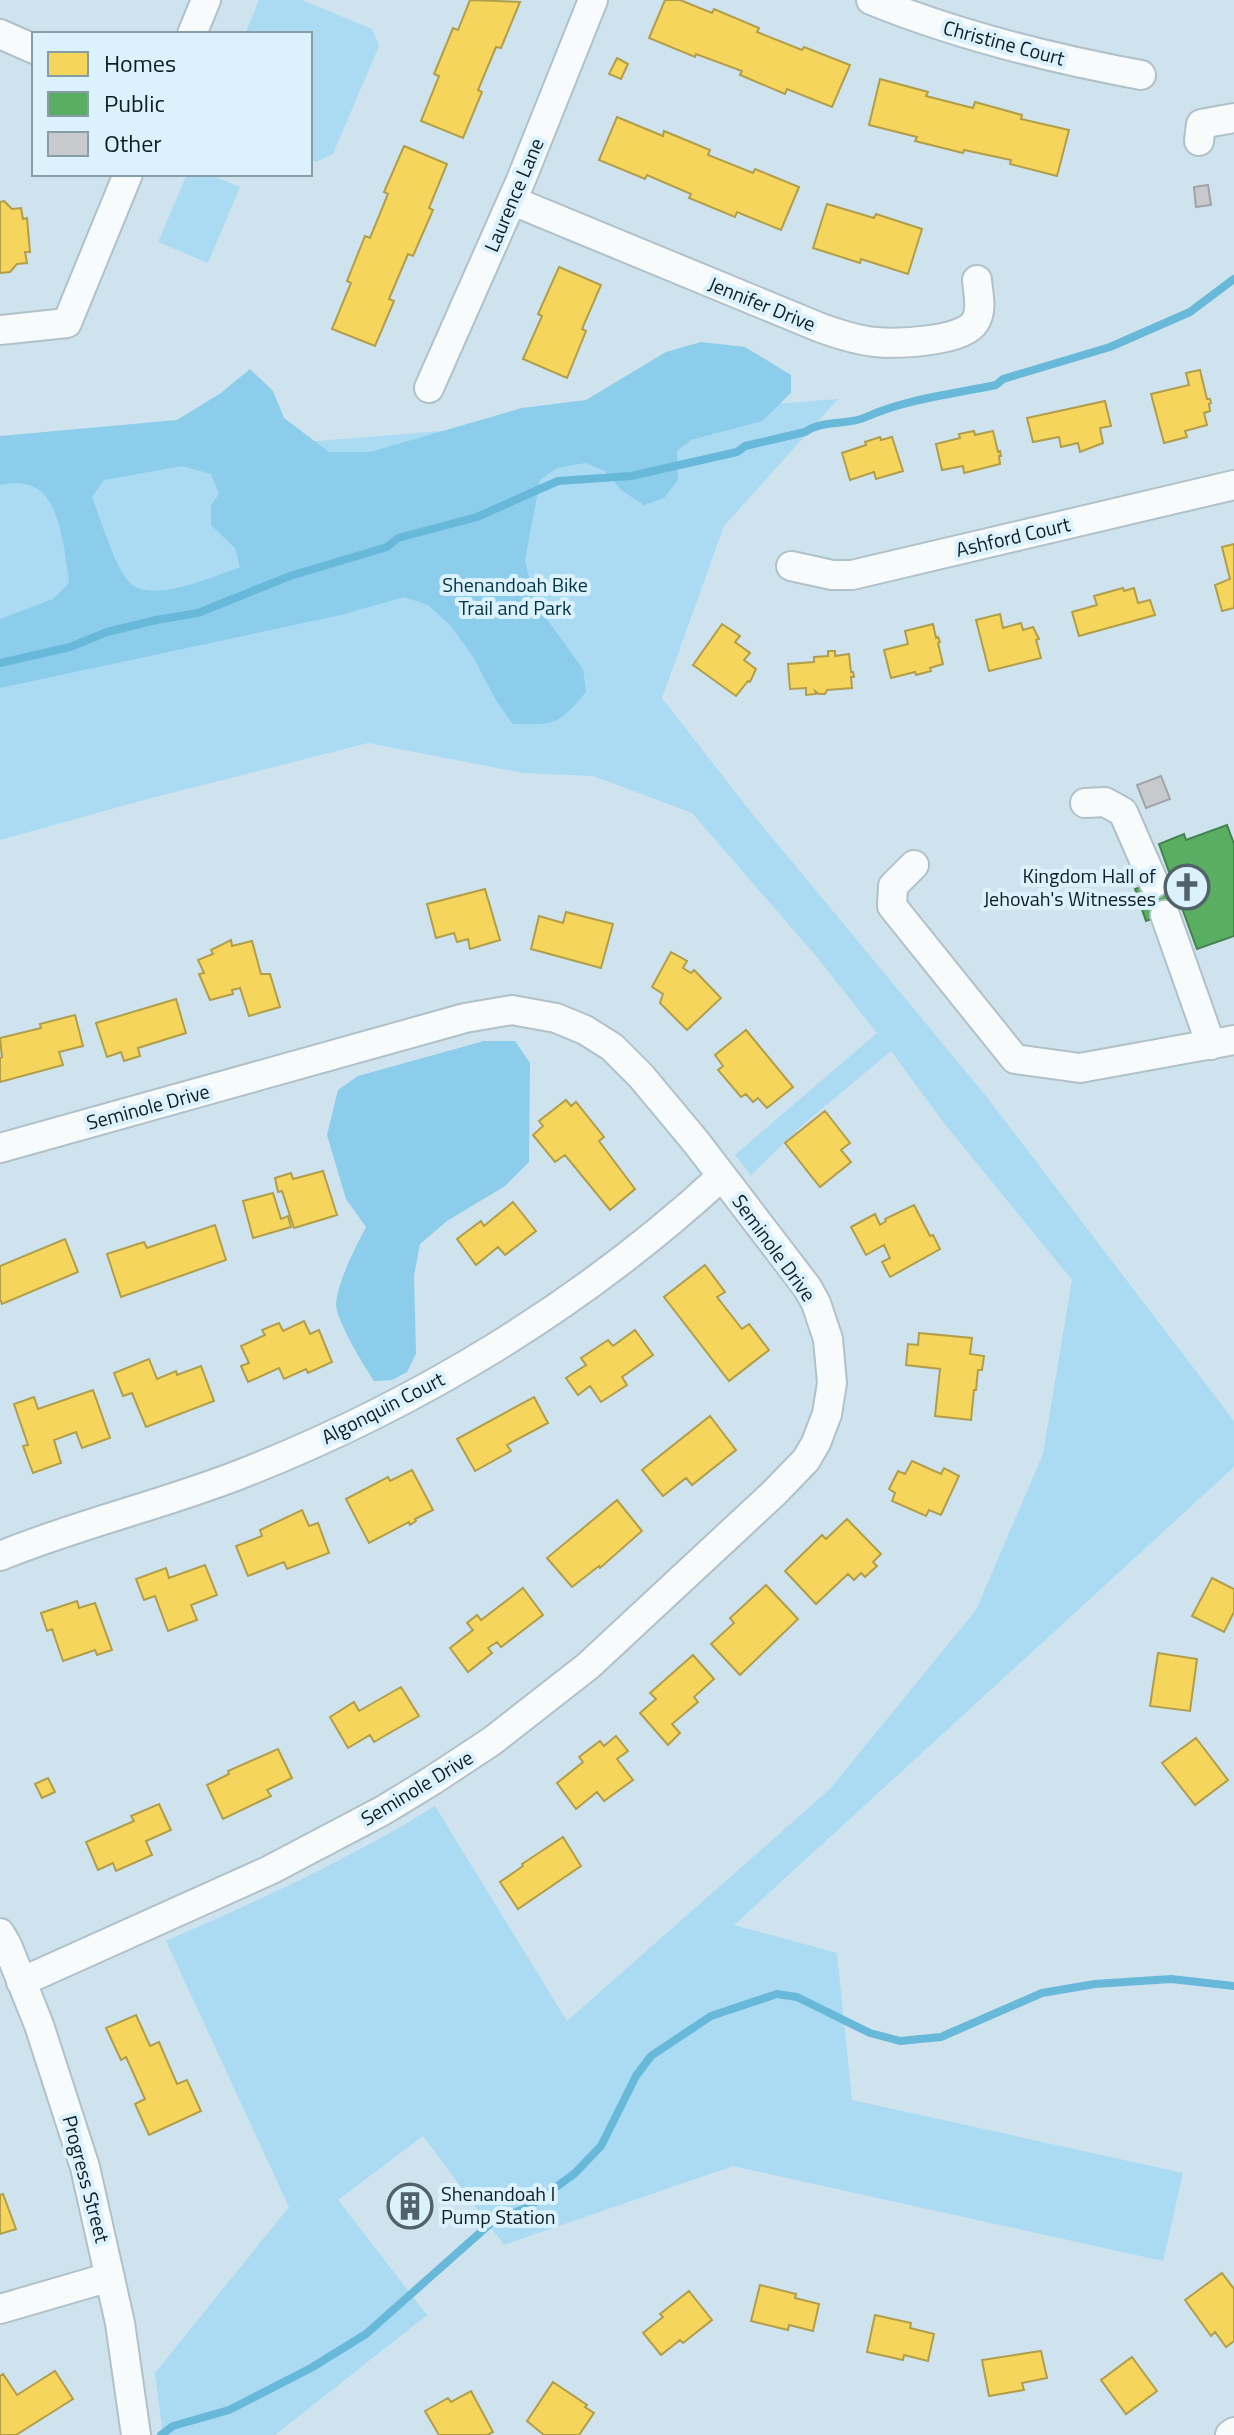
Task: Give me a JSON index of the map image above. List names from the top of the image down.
{
  "streets": {
    "street": [
      "Christine Court",
      "Laurence Lane",
      "Jennifer Drive",
      "Ashford Court",
      "Seminole Drive",
      "Algonquin Court",
      "Progress Street"
    ]
  },
  "crossings": [
    ["Laurence Lane", "Jennifer Drive"],
    ["Seminole Drive", "Algonquin Court"],
    ["Seminole Drive", "Progress Street"]
  ],
  "parks": ["Shenandoah Bike Trail and Park"],
  "places": {
    "church": ["Kingdom Hall of Jehovah's Witnesses"],
    "building": ["Shenandoah I Pump Station"]
  },
  "legend": ["Homes", "Public", "Other"]
}
